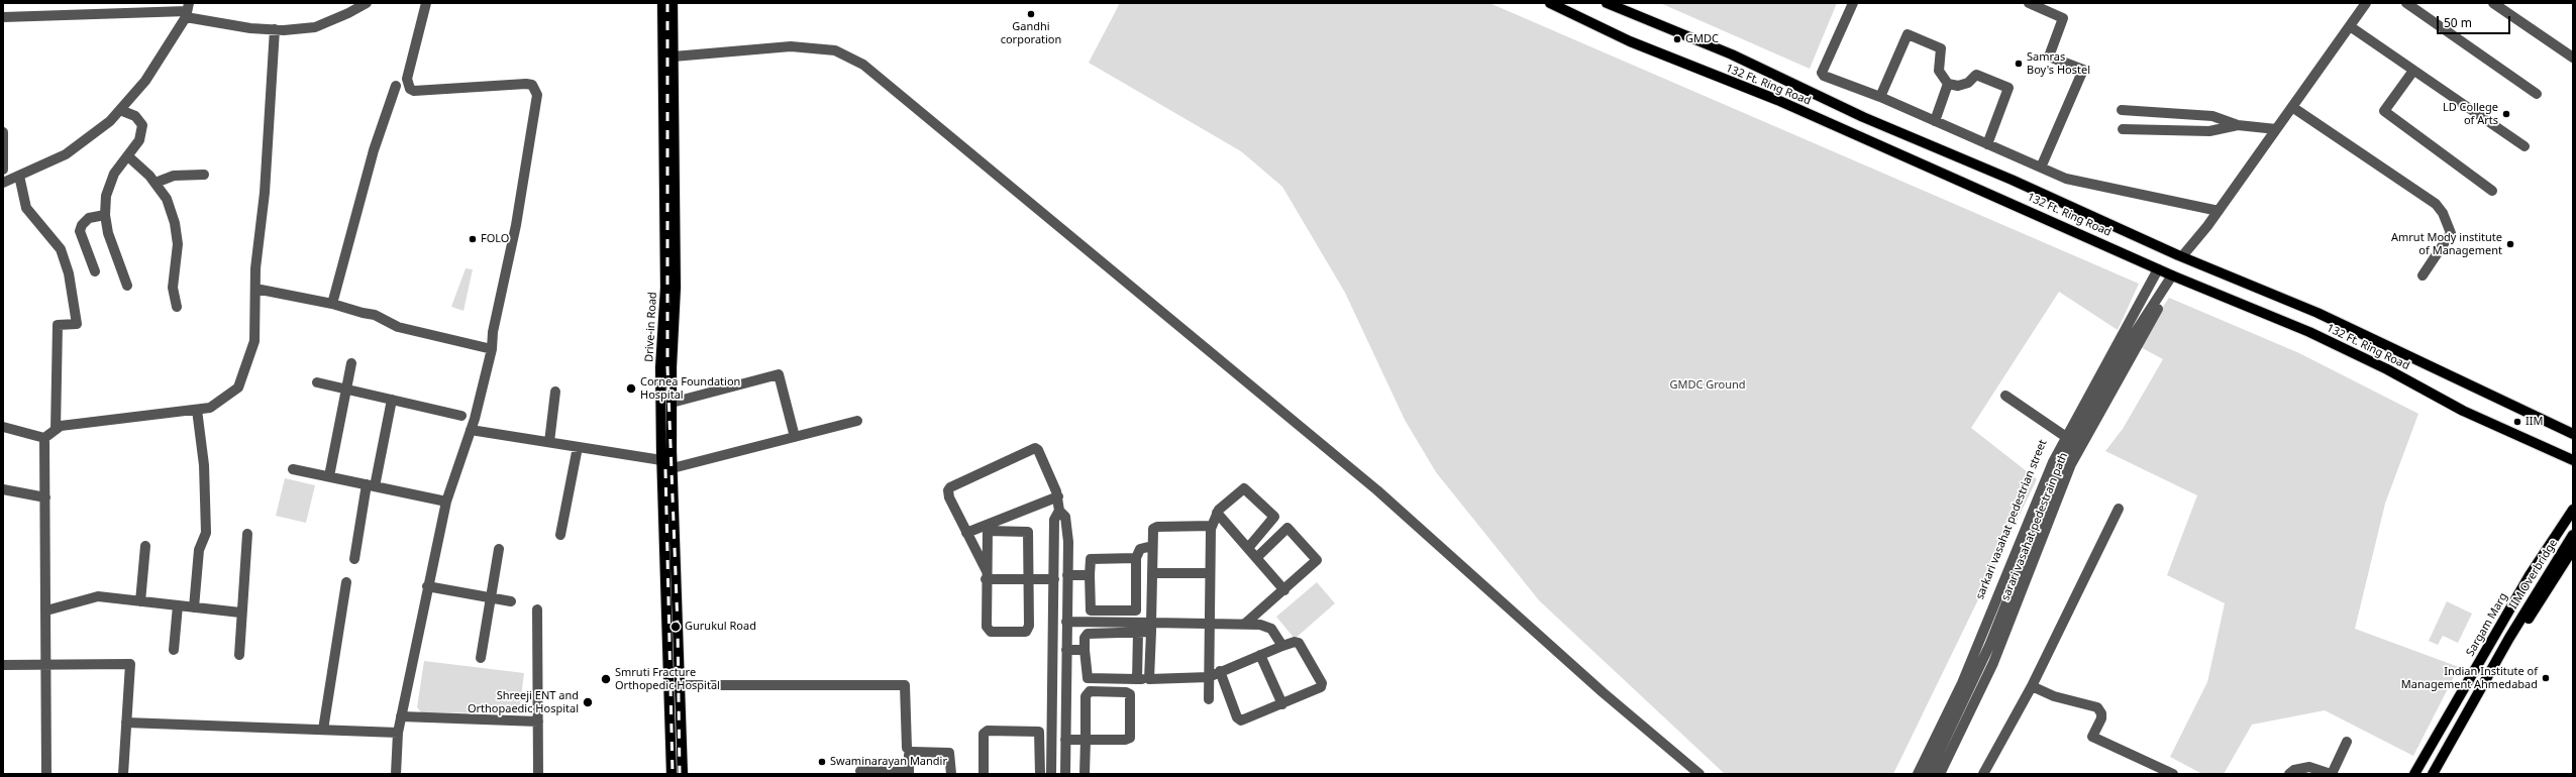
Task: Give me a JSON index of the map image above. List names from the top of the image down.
{
  "streets": {
    "main road": [
      "132 Ft. Ring Road",
      "Drive-in Road",
      "IIM Overbridge",
      "Sargam Marg"
    ],
    "street": ["sarkari vasahat pedestrian street", "sarari vasahat pedestrain path"]
  },
  "parks": ["GMDC Ground"],
  "places": [
    "Gandhi corporation",
    "GMDC",
    "Samras Boy's Hostel",
    "LD College of Arts",
    "FOLO",
    "Amrut Mody institute of Management",
    "Cornea Foundation Hospital",
    "IIM",
    "Gurukul Road",
    "Indian Institute of Management Ahmedabad",
    "Smruti Fracture Orthopedic Hospital",
    "Shreeji ENT and Orthopaedic Hospital",
    "Swaminarayan Mandir"
  ],
  "scale_bar": "50 m"
}
